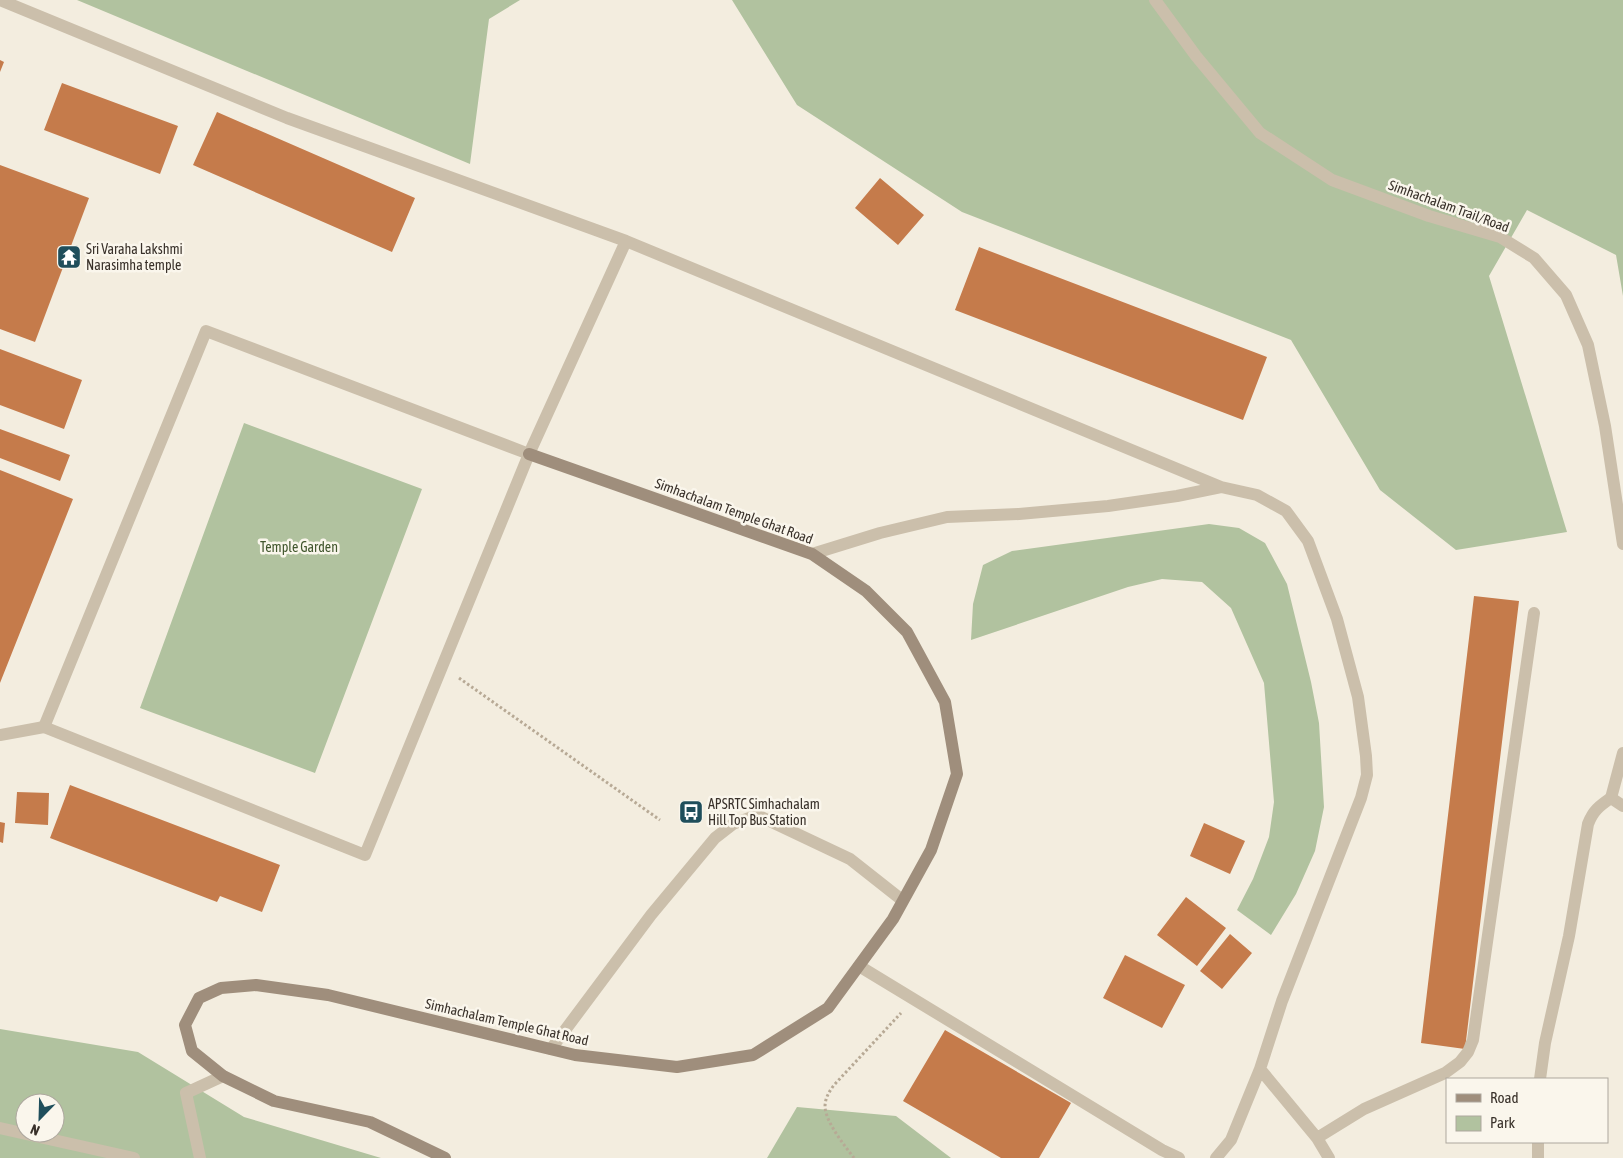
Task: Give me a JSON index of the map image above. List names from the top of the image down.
{
  "streets": {
    "street": ["Simhachalam Trail/Road", "Simhachalam Temple Ghat Road"]
  },
  "parks": ["Temple Garden"],
  "places": {
    "temple": ["Sri Varaha Lakshmi Narasimha temple"],
    "bus stop": ["APSRTC Simhachalam Hill Top Bus Station"]
  },
  "legend": ["Road", "Park"],
  "north": "bottom left"
}
